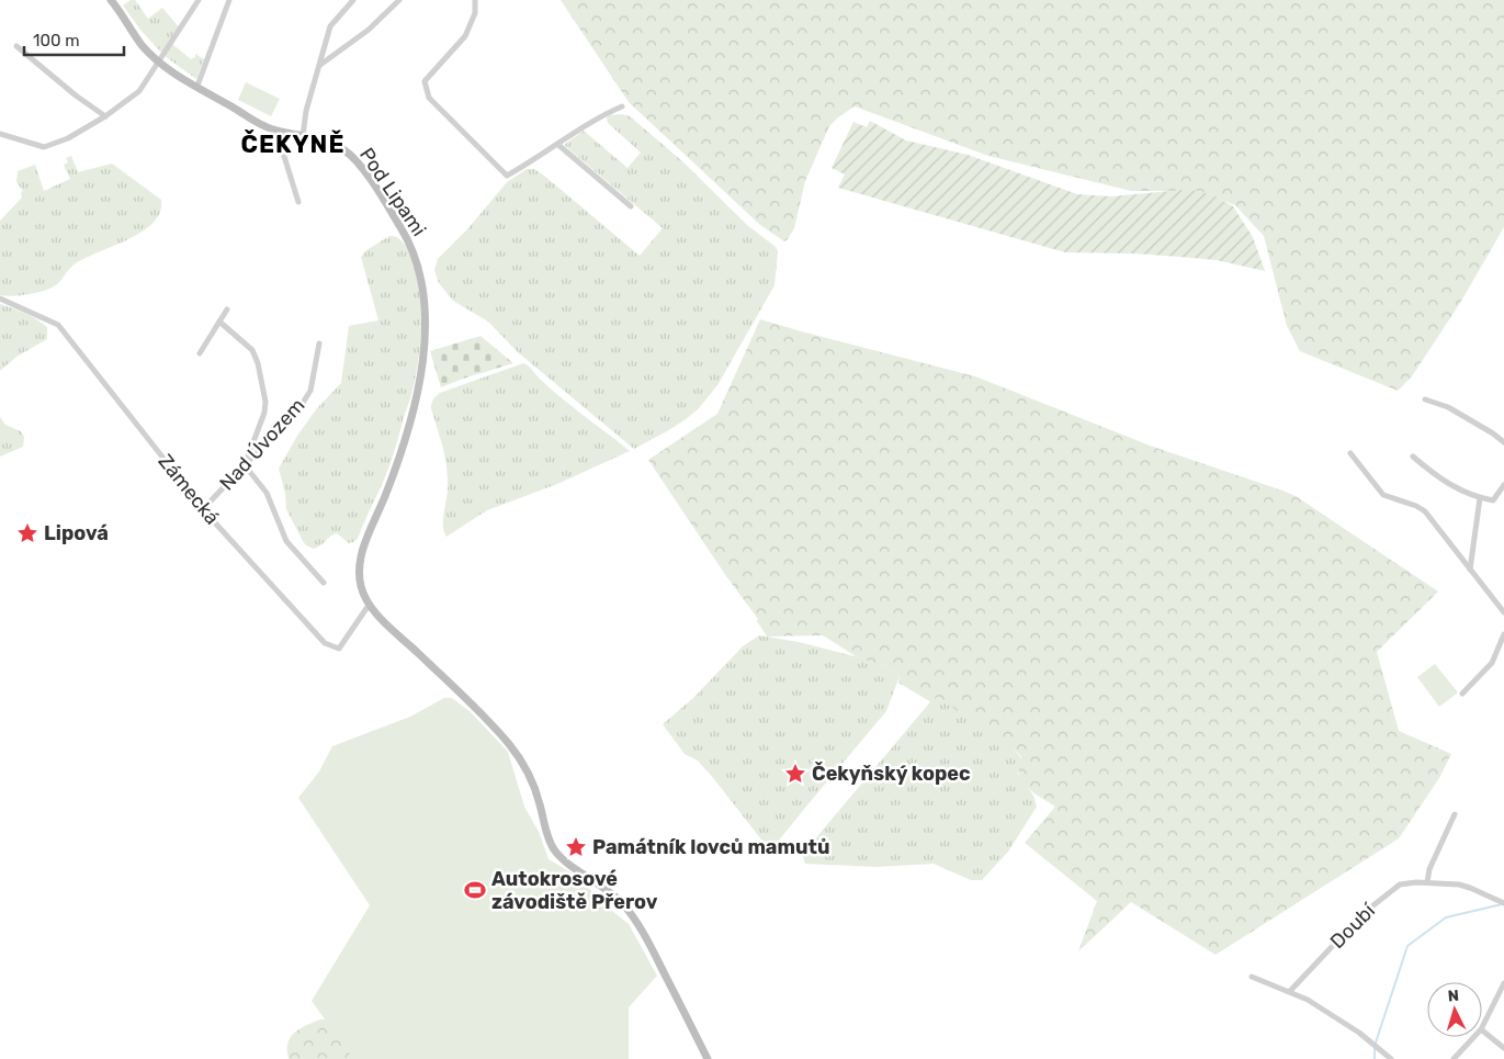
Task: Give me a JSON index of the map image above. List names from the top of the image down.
{
  "streets": {
    "main road": ["Pod Lipami"],
    "street": ["Nad Úvozem", "Zámecká", "Doubí"]
  },
  "crossings": [
    ["Pod Lipami", "Zámecká"],
    ["Nad Úvozem", "Zámecká"]
  ],
  "districts": ["ČEKYNĚ"],
  "places": {
    "place": ["Lipová", "Čekyňský kopec", "Památník lovců mamutů"],
    "sports": ["Autokrosové závodiště Přerov"]
  },
  "scale_bar": "100 m",
  "north": "top"
}
